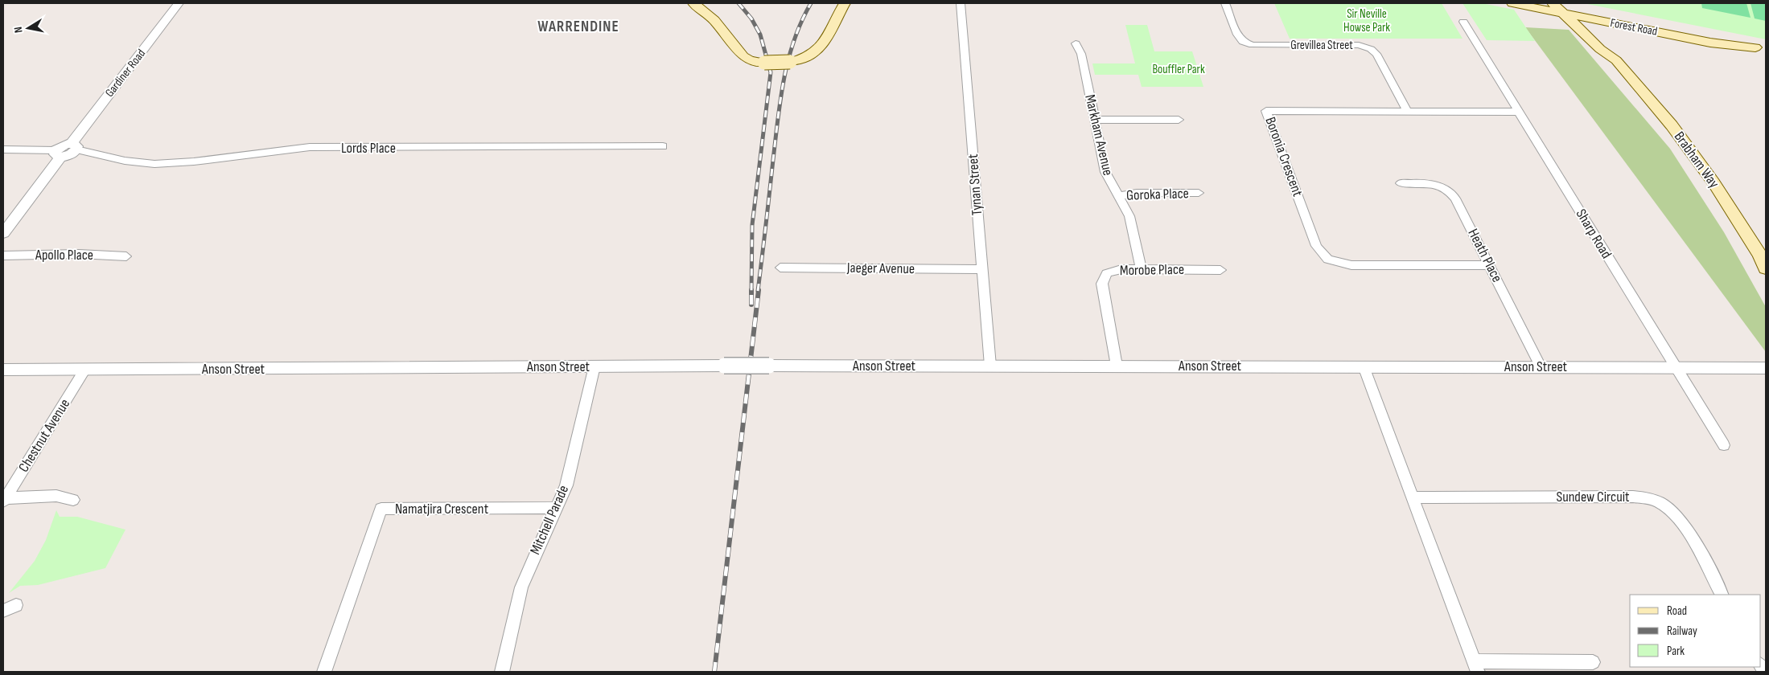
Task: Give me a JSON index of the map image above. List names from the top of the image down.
{
  "streets": {
    "main road": ["Forest Road", "Brabham Way"],
    "street": [
      "Grevillea Street",
      "Gardiner Road",
      "Markham Avenue",
      "Lords Place",
      "Boronia Crescent",
      "Tynan Street",
      "Goroka Place",
      "Sharp Road",
      "Apollo Place",
      "Heath Place",
      "Jaeger Avenue",
      "Morobe Place",
      "Anson Street",
      "Chestnut Avenue",
      "Sundew Circuit",
      "Namatjira Crescent",
      "Mitchell Parade"
    ]
  },
  "crossings": [
    ["Forest Road", "Brabham Way"],
    ["Grevillea Street", "Boronia Crescent"],
    ["Gardiner Road", "Lords Place"],
    ["Markham Avenue", "Goroka Place"],
    ["Markham Avenue", "Morobe Place"],
    ["Boronia Crescent", "Sharp Road"],
    ["Boronia Crescent", "Heath Place"],
    ["Tynan Street", "Jaeger Avenue"],
    ["Tynan Street", "Anson Street"],
    ["Sharp Road", "Anson Street"],
    ["Heath Place", "Anson Street"],
    ["Morobe Place", "Anson Street"],
    ["Anson Street", "Chestnut Avenue"],
    ["Anson Street", "Mitchell Parade"],
    ["Namatjira Crescent", "Mitchell Parade"]
  ],
  "districts": ["WARRENDINE"],
  "parks": ["Sir Neville Howse Park", "Bouffler Park"],
  "legend": ["Road", "Railway", "Park"],
  "north": "left"
}
